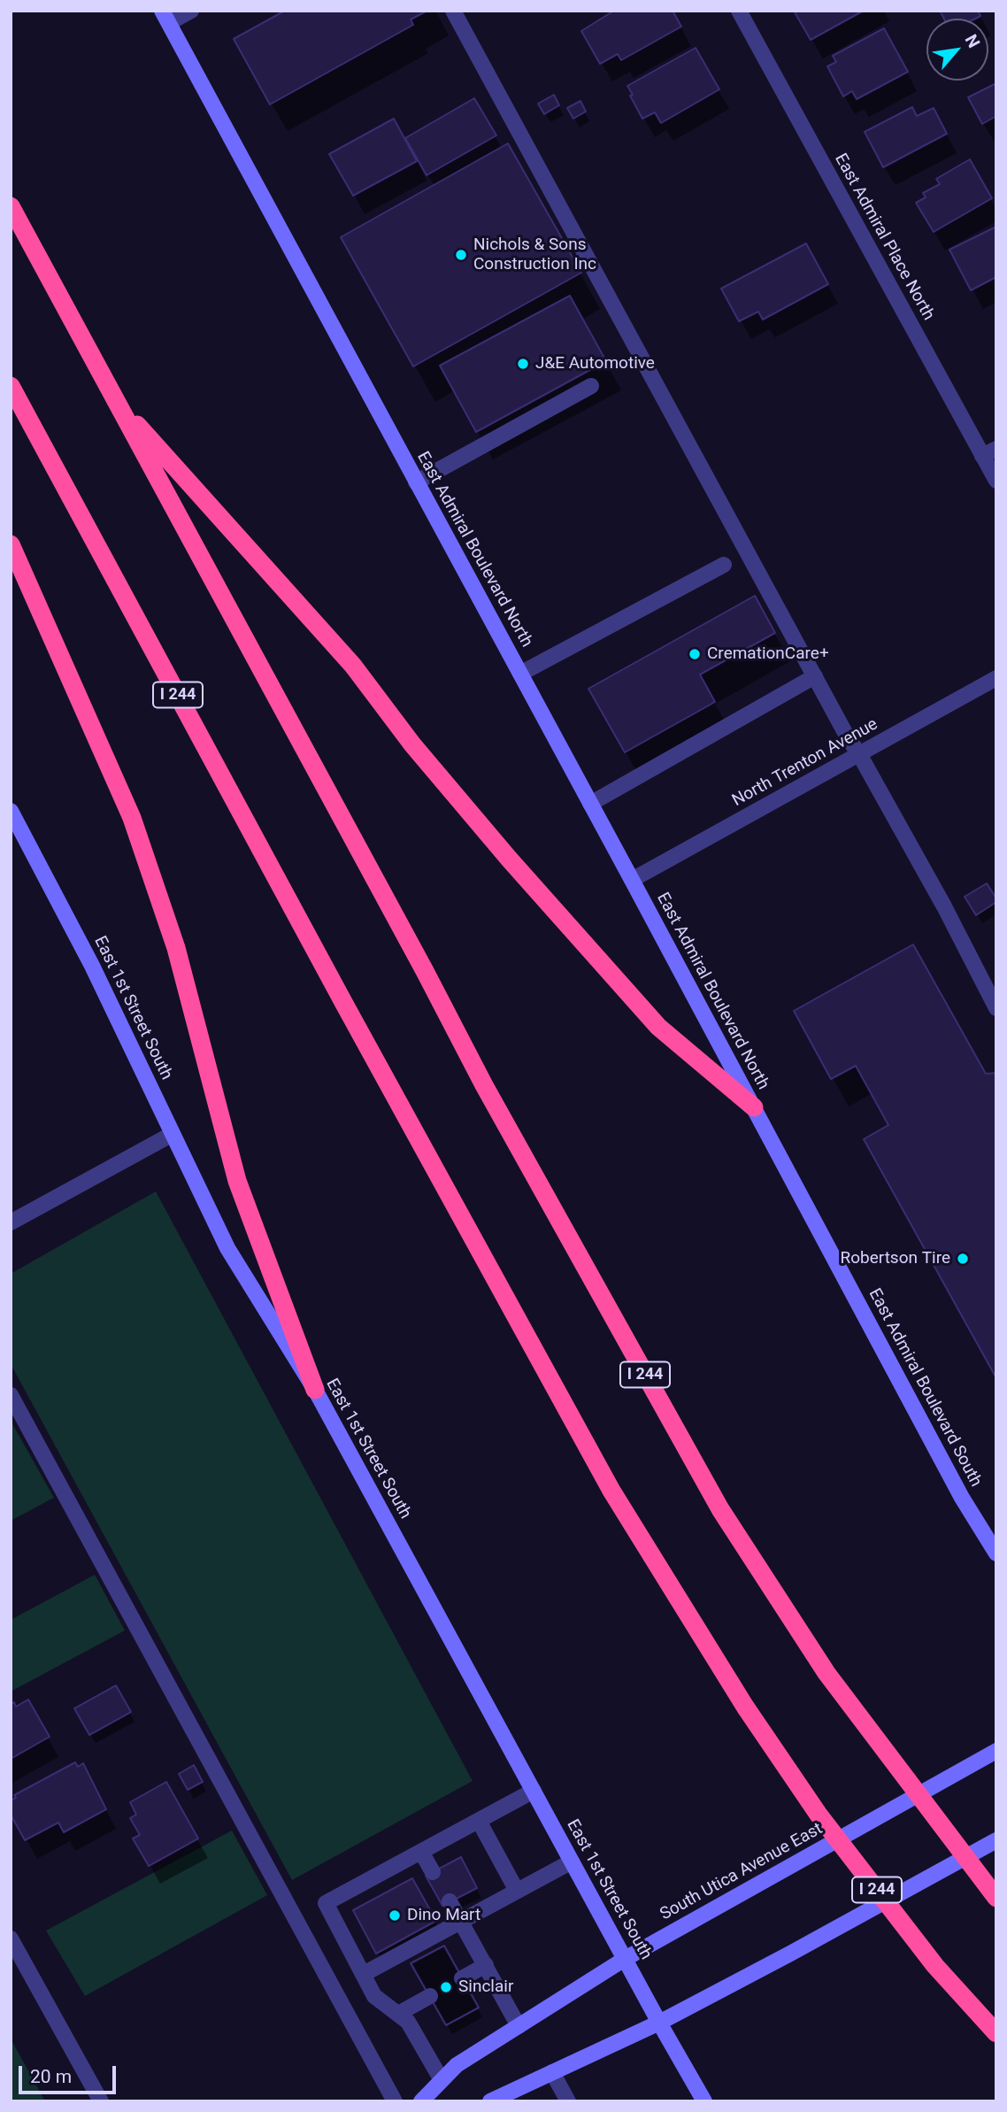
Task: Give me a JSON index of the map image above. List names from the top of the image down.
{
  "streets": {
    "highway": ["I 244"],
    "main road": [
      "East Admiral Boulevard North",
      "East 1st Street South",
      "East Admiral Boulevard South",
      "South Utica Avenue East"
    ],
    "street": ["East Admiral Place North", "North Trenton Avenue"]
  },
  "crossings": [
    ["East Admiral Boulevard North", "North Trenton Avenue"],
    ["East Admiral Boulevard North", "East Admiral Boulevard South"],
    ["East 1st Street South", "South Utica Avenue East"]
  ],
  "places": [
    "Nichols & Sons Construction Inc",
    "J&E Automotive",
    "CremationCare+",
    "Robertson Tire",
    "Dino Mart",
    "Sinclair"
  ],
  "scale_bar": "20 m",
  "north": "top right"
}
